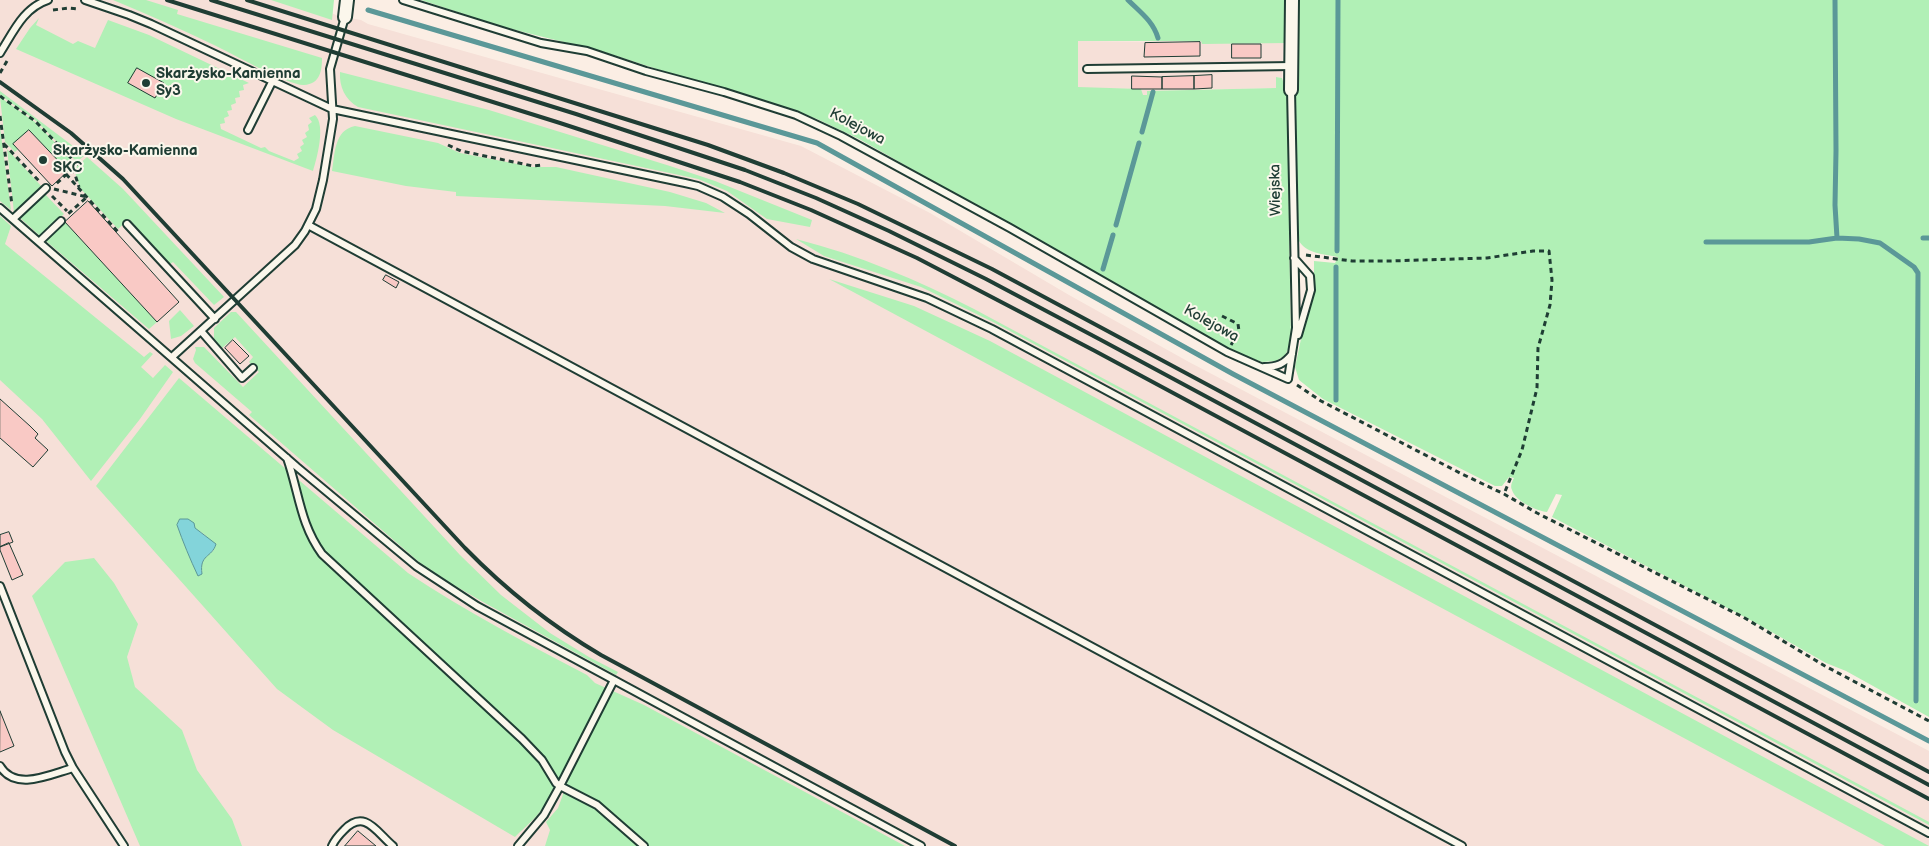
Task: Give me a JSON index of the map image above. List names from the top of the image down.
{
  "streets": {
    "street": ["Wiejska"],
    "lane": ["Kolejowa"]
  },
  "crossings": [
    ["Kolejowa", "Wiejska"]
  ],
  "places": ["Skarżysko-Kamienna Sy3", "Skarżysko-Kamienna SKC"]
}
